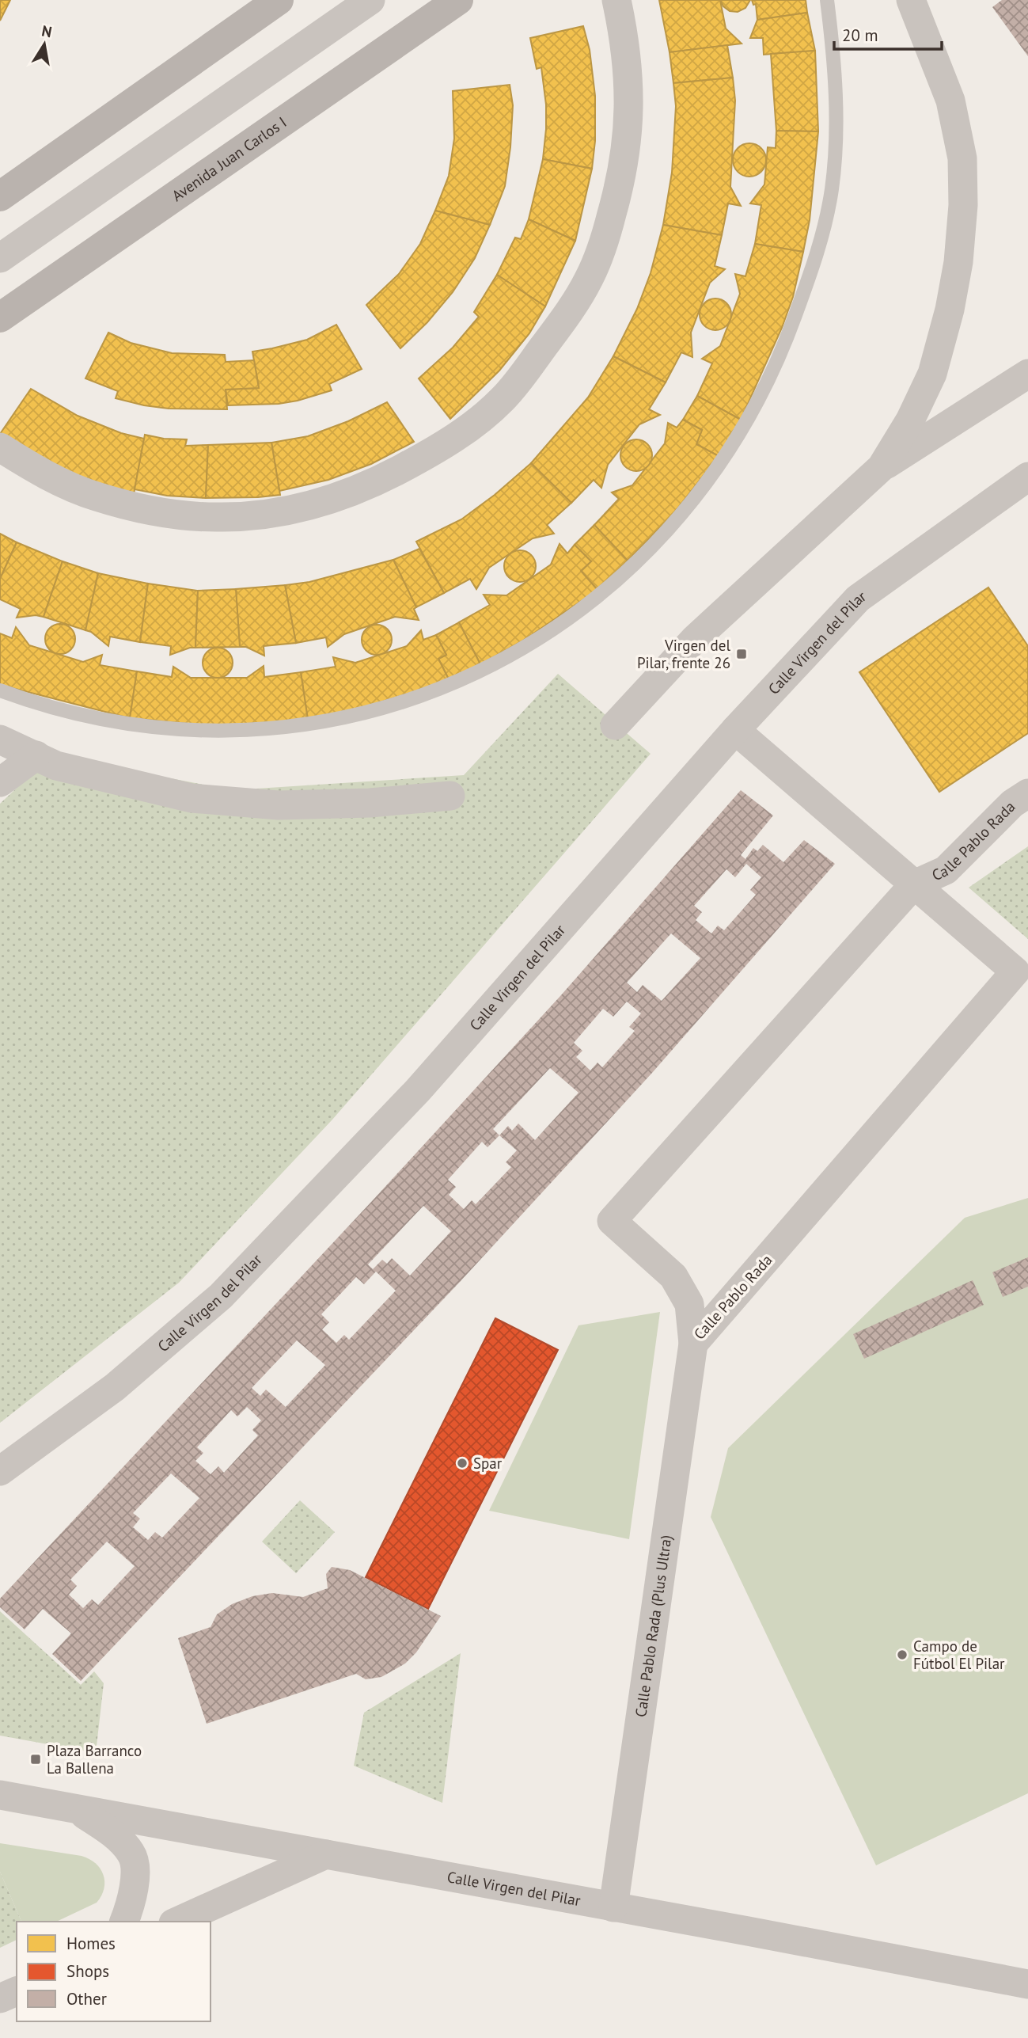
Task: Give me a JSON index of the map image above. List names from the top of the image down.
{
  "streets": {
    "street": [
      "Avenida Juan Carlos I",
      "Calle Virgen del Pilar",
      "Calle Pablo Rada",
      "Calle Pablo Rada (Plus Ultra)"
    ]
  },
  "crossings": [
    ["Calle Virgen del Pilar", "Calle Pablo Rada (Plus Ultra)"],
    ["Calle Pablo Rada", "Calle Pablo Rada (Plus Ultra)"]
  ],
  "places": {
    "transit": ["Virgen del Pilar, frente 26", "Plaza Barranco La Ballena"],
    "other": ["Spar", "Campo de Fútbol El Pilar"]
  },
  "legend": ["Homes", "Shops", "Other"],
  "scale_bar": "20 m",
  "north": "top"
}
